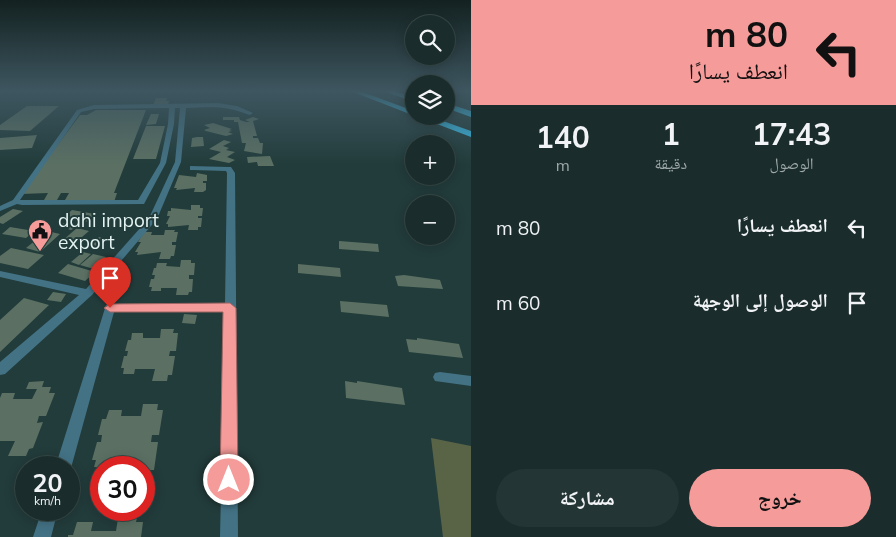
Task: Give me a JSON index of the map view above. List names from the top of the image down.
{
  "places": {
    "public building": ["dahi import export"]
  },
  "page": {
    "turn": ["80 m", "انعطف يسارًا"],
    "map_buttons": ["+", "−"],
    "eta": [
      "17:43",
      "الوصول",
      "1",
      "دقيقة",
      "140",
      "m"
    ],
    "list": [
      {
        "name": "انعطف يسارًا",
        "value": "80 m"
      },
      {
        "name": "الوصول إلى الوجهة",
        "value": "60 m"
      }
    ],
    "speed": "20 km/h",
    "limit": "30",
    "buttons": ["خروج", "مشاركة"]
  }
}
